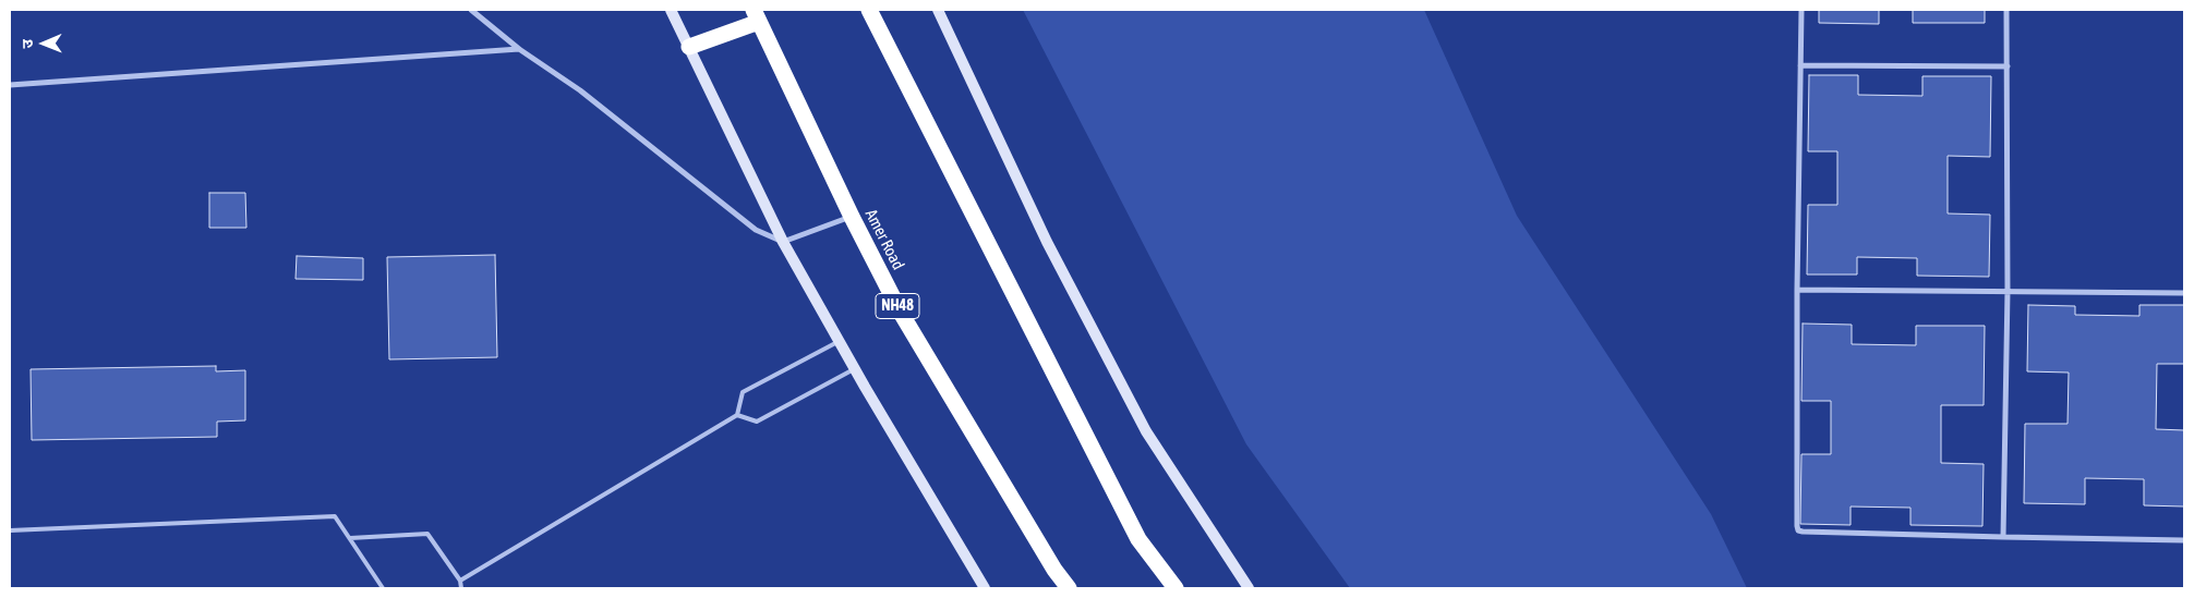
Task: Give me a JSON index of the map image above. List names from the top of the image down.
{
  "streets": {
    "highway": ["Amer Road", "NH48"]
  },
  "north": "left"
}
